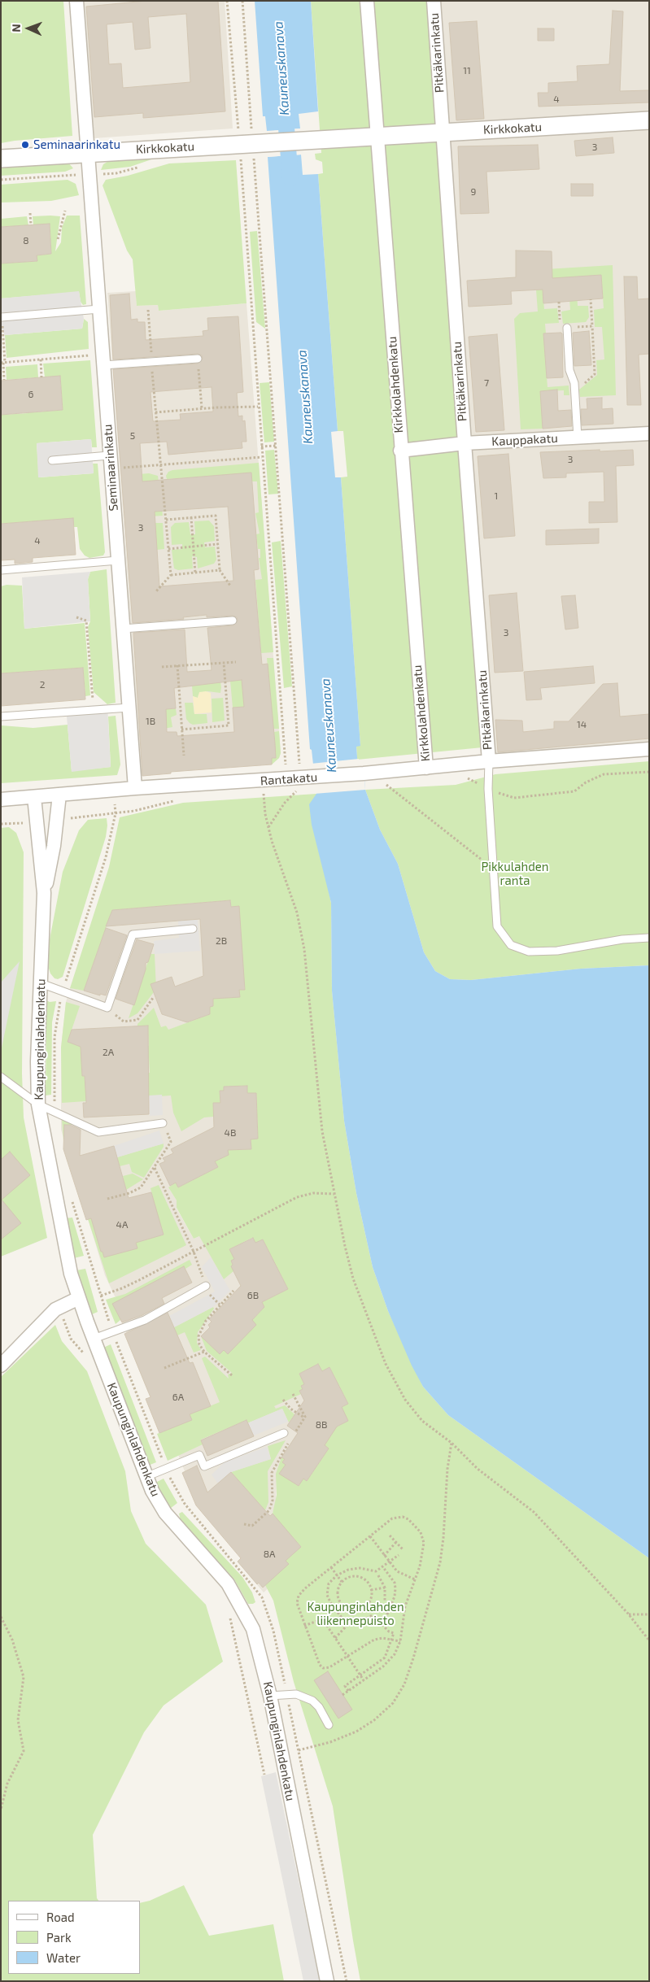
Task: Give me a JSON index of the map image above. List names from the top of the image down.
{
  "streets": {
    "street": [
      "Pitkäkarinkatu",
      "Kirkkokatu",
      "Kirkkolahdenkatu",
      "Kauppakatu",
      "Seminaarinkatu",
      "Rantakatu",
      "Kaupunginlahdenkatu"
    ]
  },
  "crossings": [
    ["Pitkäkarinkatu", "Kirkkokatu"],
    ["Pitkäkarinkatu", "Kauppakatu"],
    ["Pitkäkarinkatu", "Rantakatu"],
    ["Kirkkokatu", "Kirkkolahdenkatu"],
    ["Kirkkokatu", "Seminaarinkatu"],
    ["Kirkkolahdenkatu", "Kauppakatu"],
    ["Kirkkolahdenkatu", "Rantakatu"],
    ["Seminaarinkatu", "Rantakatu"],
    ["Rantakatu", "Kaupunginlahdenkatu"]
  ],
  "water": ["Kauneuskanava"],
  "parks": ["Pikkulahden ranta", "Kaupunginlahden liikennepuisto"],
  "places": ["Seminaarinkatu"],
  "house_numbers": [
    "11",
    "4",
    "3",
    "9",
    "8",
    "7",
    "6",
    "5",
    "3",
    "1",
    "3",
    "4",
    "3",
    "2",
    "1B",
    "14",
    "2B",
    "2A",
    "4B",
    "4A",
    "6B",
    "6A",
    "8B",
    "8A"
  ],
  "legend": ["Road", "Park", "Water"],
  "north": "left"
}
